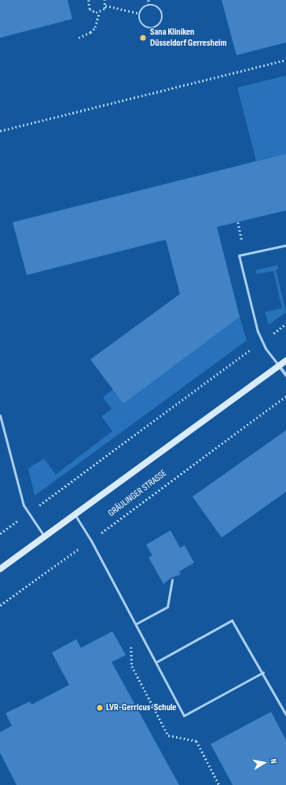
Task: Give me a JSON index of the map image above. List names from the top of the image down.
{
  "streets": {
    "main road": ["GRÄULINGER STRASSE"]
  },
  "places": ["Sana Kliniken Düsseldorf Gerresheim", "LVR-Gerricus-Schule"],
  "north": "right"
}
